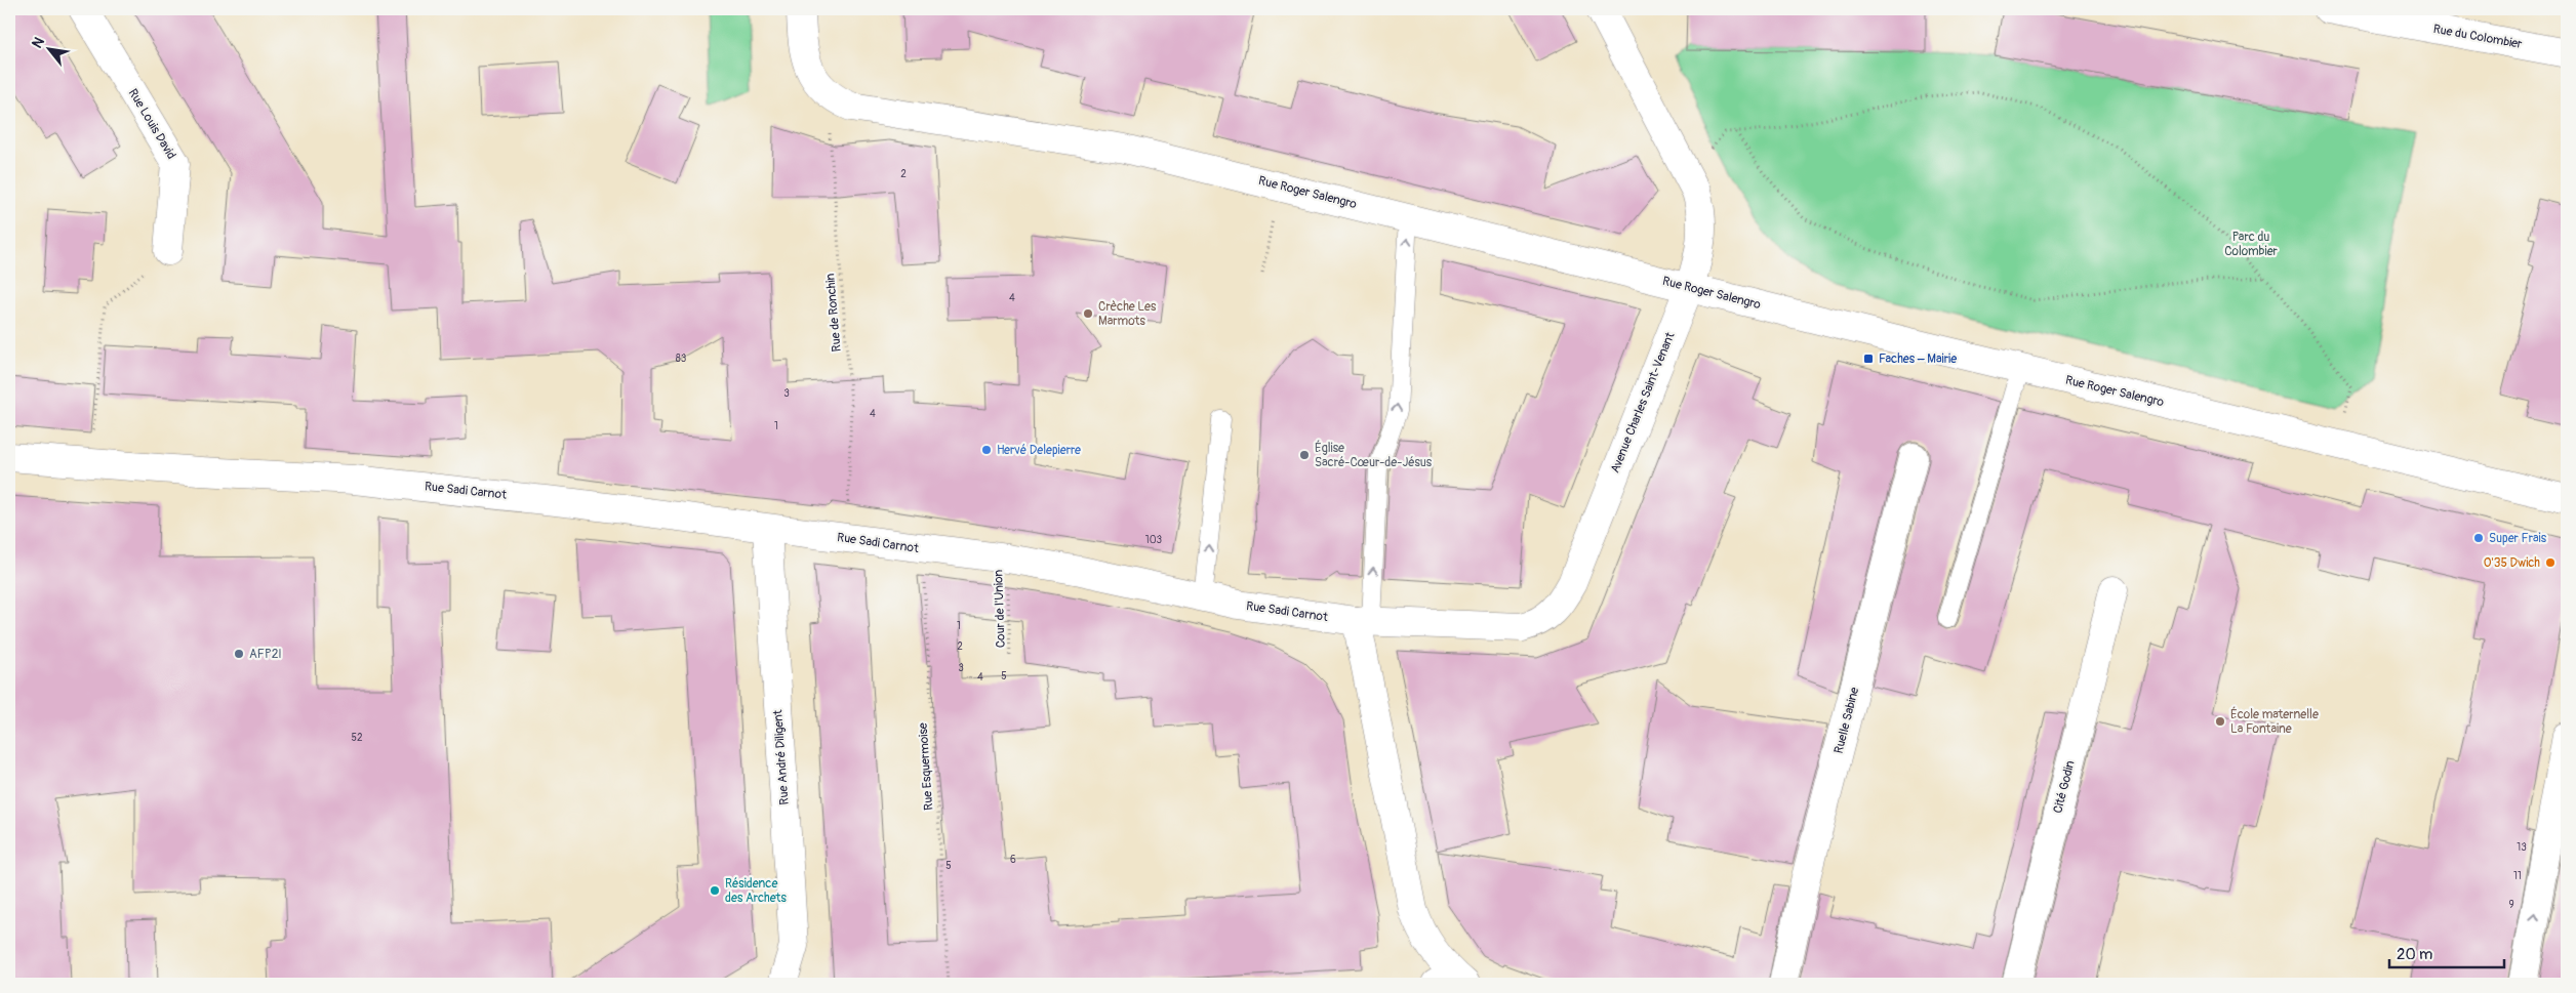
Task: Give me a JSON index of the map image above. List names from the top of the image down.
{
  "streets": {
    "street": [
      "Rue du Colombier",
      "Rue Louis David",
      "Rue Roger Salengro",
      "Avenue Charles Saint-Venant",
      "Rue Sadi Carnot",
      "Ruelle Sabine",
      "Rue André Diligent",
      "Cité Godin"
    ],
    "path": ["Rue de Ronchin", "Cour de l'Union", "Rue Esquermoise"]
  },
  "crossings": [
    ["Rue Roger Salengro", "Rue de Ronchin"],
    ["Rue Roger Salengro", "Avenue Charles Saint-Venant"],
    ["Rue de Ronchin", "Rue Sadi Carnot"],
    ["Avenue Charles Saint-Venant", "Rue Sadi Carnot"],
    ["Rue Sadi Carnot", "Cour de l'Union"],
    ["Rue Sadi Carnot", "Rue André Diligent"],
    ["Rue Sadi Carnot", "Rue Esquermoise"]
  ],
  "parks": ["Parc du Colombier"],
  "places": {
    "other": [
      "Crèche Les Marmots",
      "Hervé Delepierre",
      "Église Sacré-Cœur-de-Jésus",
      "Super Frais",
      "O'35 Dwich",
      "AFP2I",
      "École maternelle La Fontaine",
      "Résidence des Archets"
    ],
    "transit": ["Faches – Mairie"]
  },
  "house_numbers": [
    "2",
    "4",
    "83",
    "3",
    "4",
    "1",
    "103",
    "1",
    "2",
    "3",
    "5",
    "4",
    "52",
    "13",
    "6",
    "5",
    "11",
    "9"
  ],
  "scale_bar": "20 m",
  "north": "top left"
}
